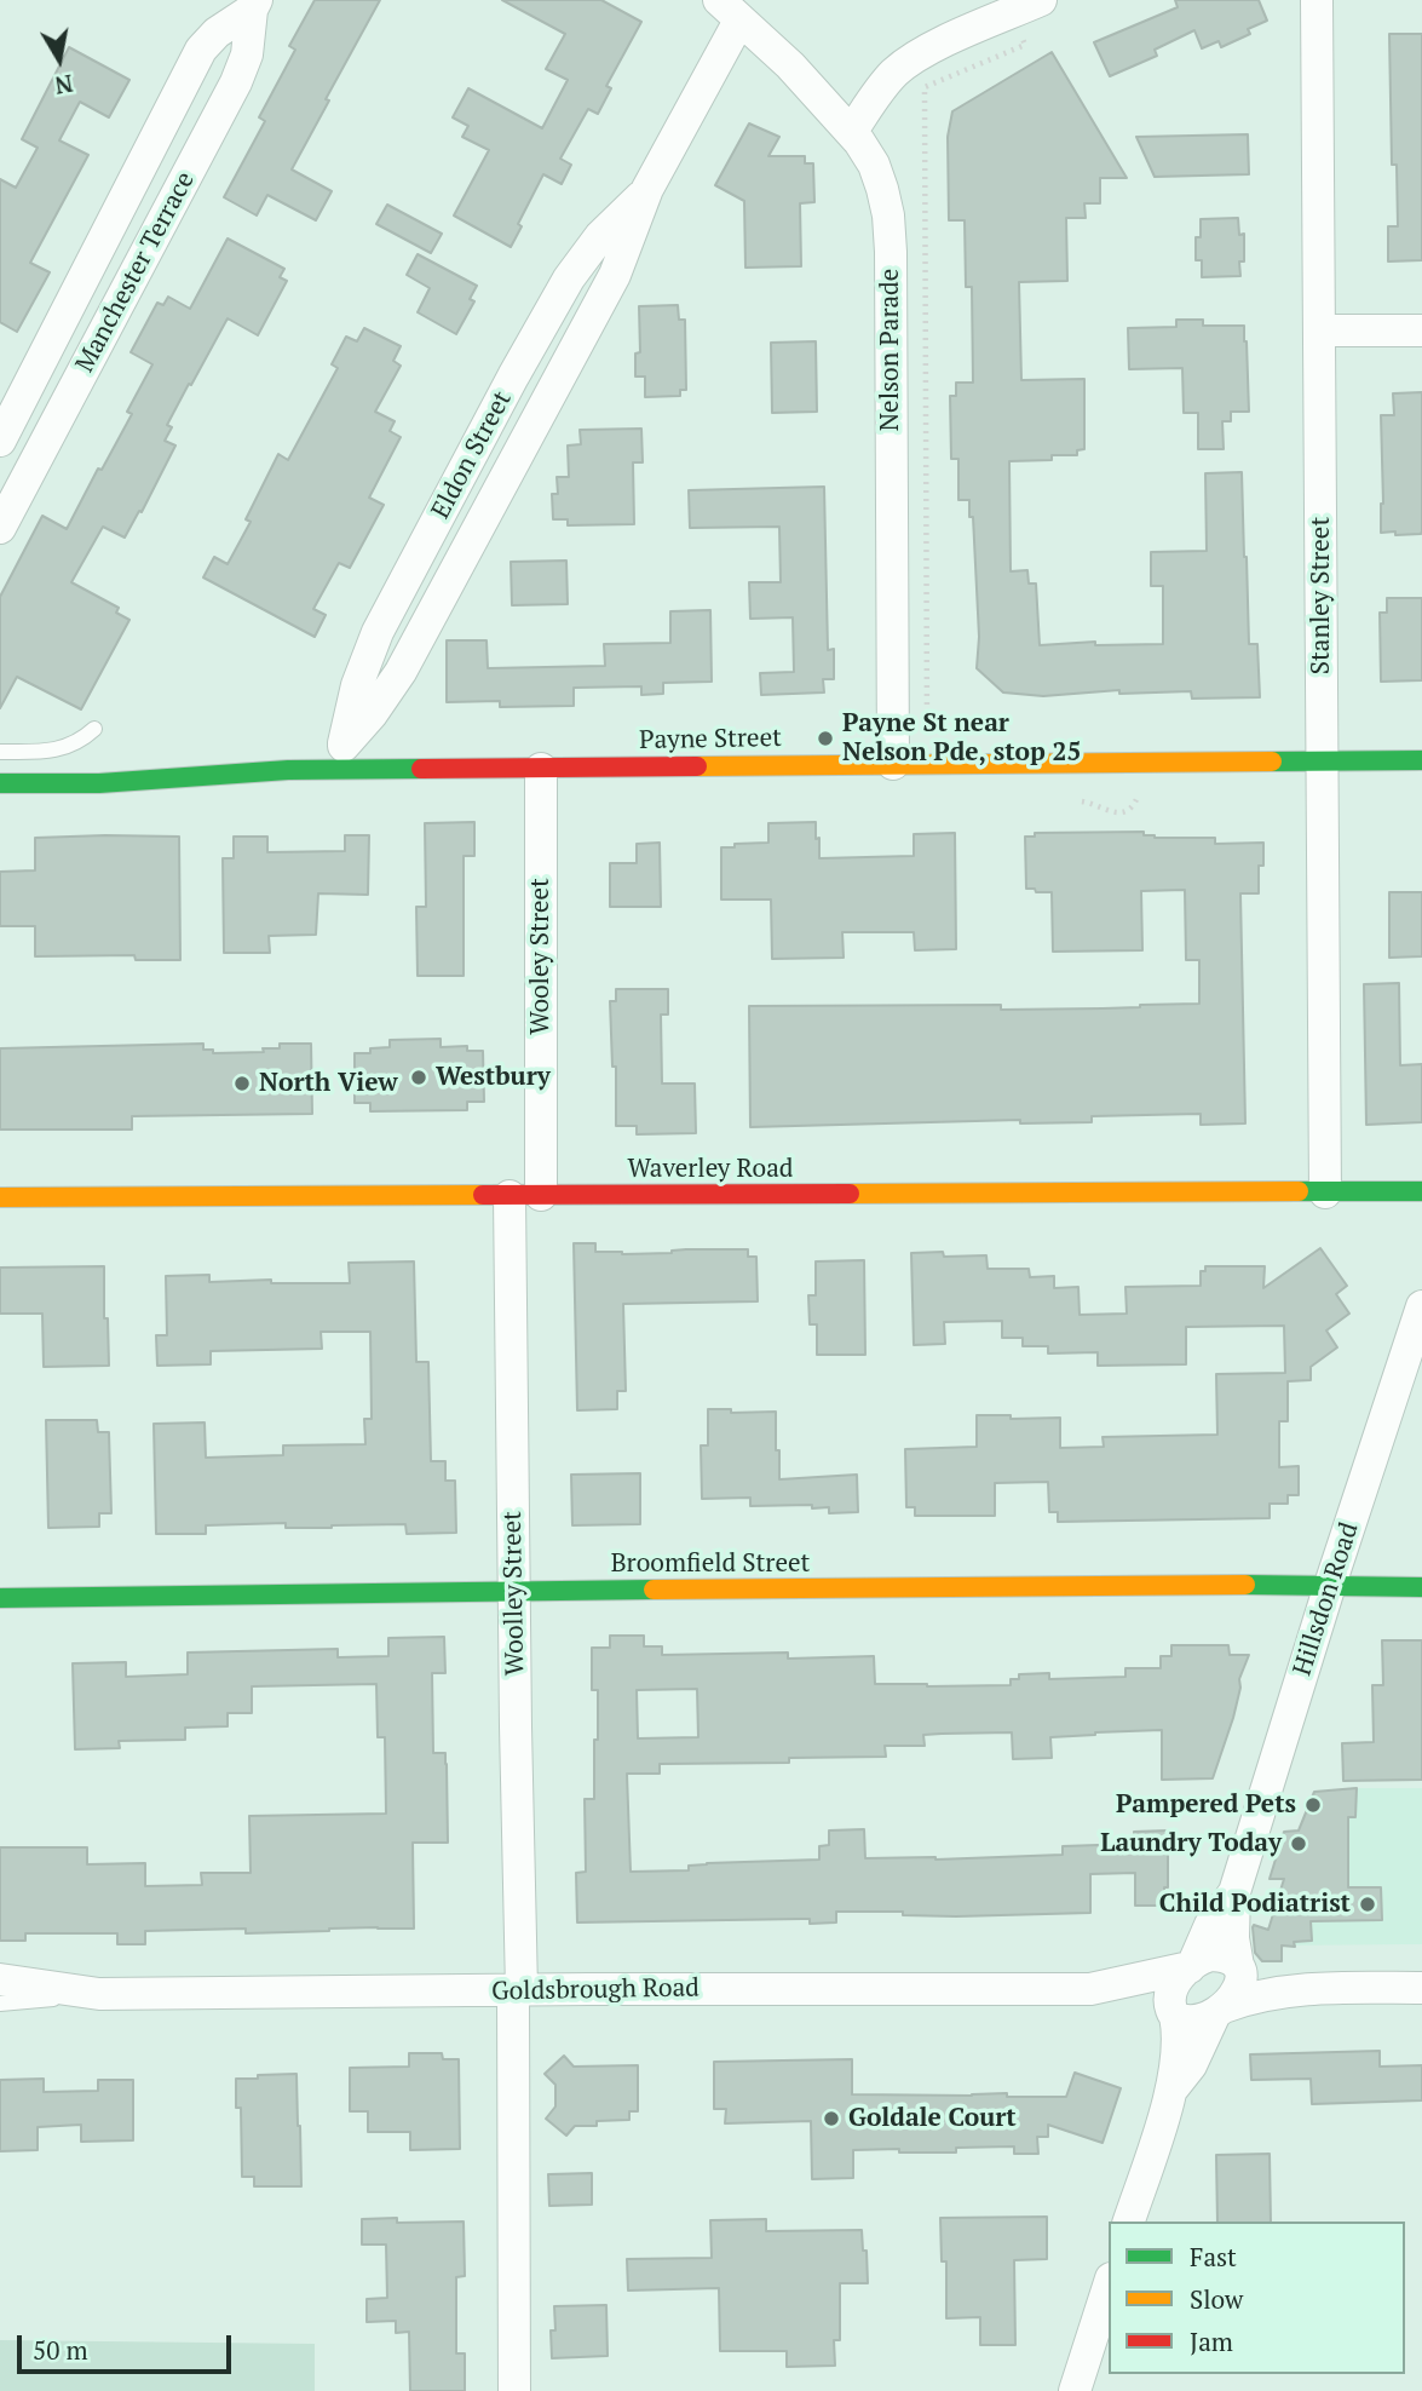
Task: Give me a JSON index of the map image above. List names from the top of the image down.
{
  "streets": {
    "street": [
      "Manchester Terrace",
      "Nelson Parade",
      "Eldon Street",
      "Stanley Street",
      "Payne Street",
      "Wooley Street",
      "Waverley Road",
      "Broomfield Street",
      "Woolley Street",
      "Hillsdon Road",
      "Goldsbrough Road"
    ]
  },
  "crossings": [
    ["Nelson Parade", "Eldon Street"],
    ["Nelson Parade", "Payne Street"],
    ["Eldon Street", "Payne Street"],
    ["Stanley Street", "Payne Street"],
    ["Stanley Street", "Waverley Road"],
    ["Payne Street", "Wooley Street"],
    ["Wooley Street", "Waverley Road"],
    ["Waverley Road", "Woolley Street"],
    ["Broomfield Street", "Woolley Street"],
    ["Broomfield Street", "Hillsdon Road"],
    ["Woolley Street", "Goldsbrough Road"],
    ["Hillsdon Road", "Goldsbrough Road"]
  ],
  "places": [
    "Payne St near Nelson Pde, stop 25",
    "Westbury",
    "North View",
    "Pampered Pets",
    "Laundry Today",
    "Child Podiatrist",
    "Goldale Court"
  ],
  "legend": ["Fast", "Slow", "Jam"],
  "scale_bar": "50 m",
  "north": "bottom"
}
